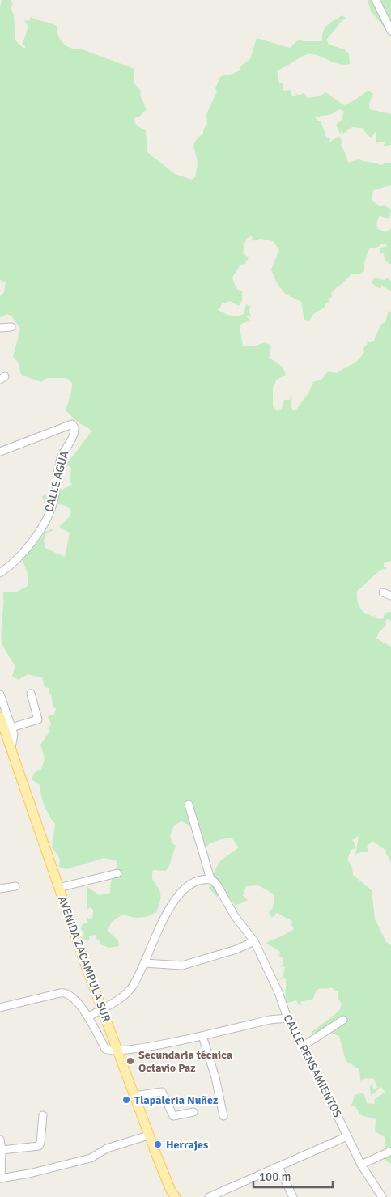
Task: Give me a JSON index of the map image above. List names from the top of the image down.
{
  "streets": {
    "main road": ["AVENIDA ZACAMPULA SUR"],
    "street": ["CALLE AGUA", "CALLE PENSAMIENTOS"]
  },
  "places": ["Secundaria técnica Octavio Paz", "Tlapaleria Nuñez", "Herrajes"],
  "scale_bar": "100 m"
}
